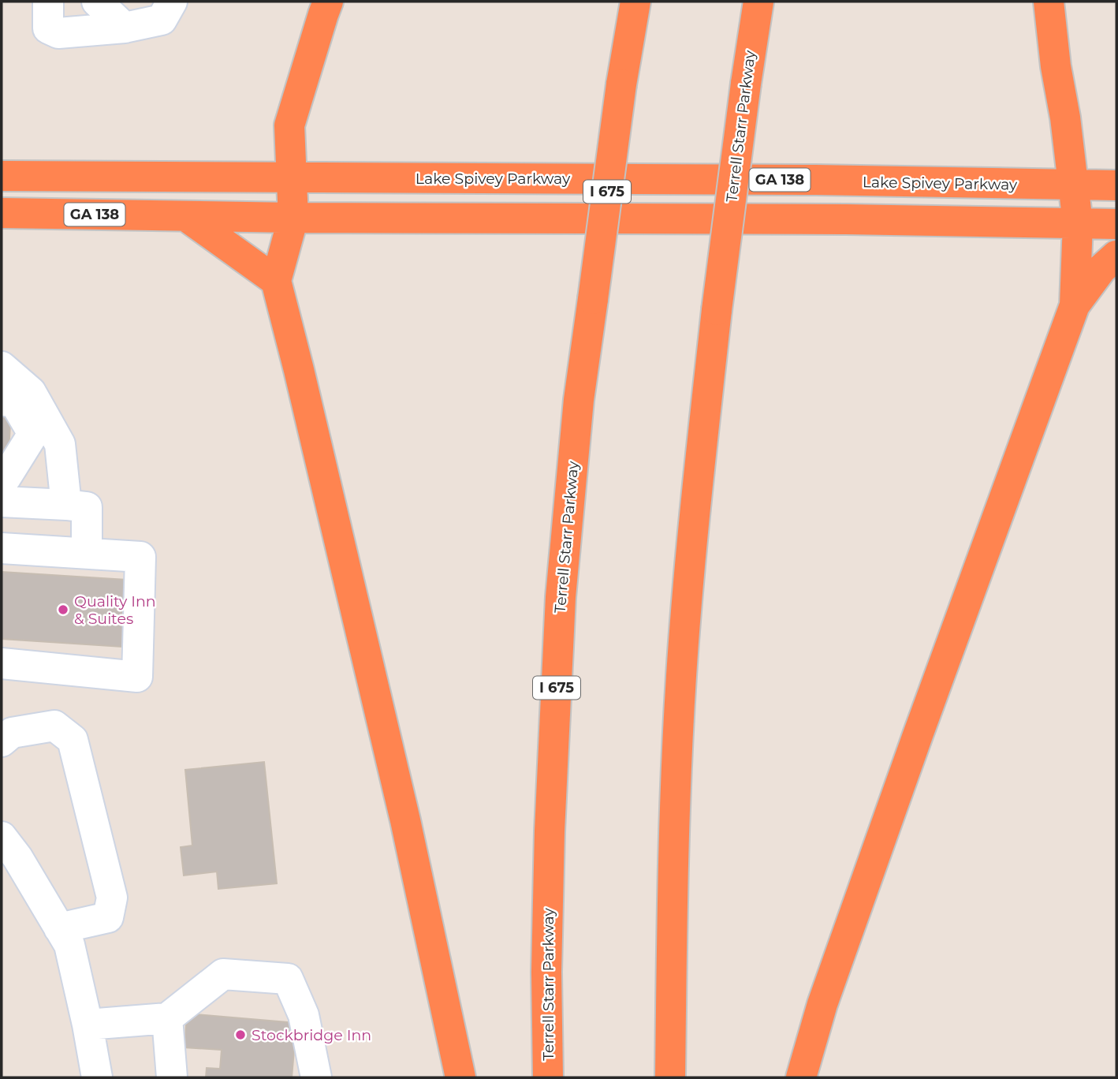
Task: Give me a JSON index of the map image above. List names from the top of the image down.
{
  "streets": {
    "highway": [
      "Terrell Starr Parkway",
      "Lake Spivey Parkway",
      "GA 138",
      "I 675"
    ]
  },
  "places": ["Quality Inn & Suites", "Stockbridge Inn"]
}
